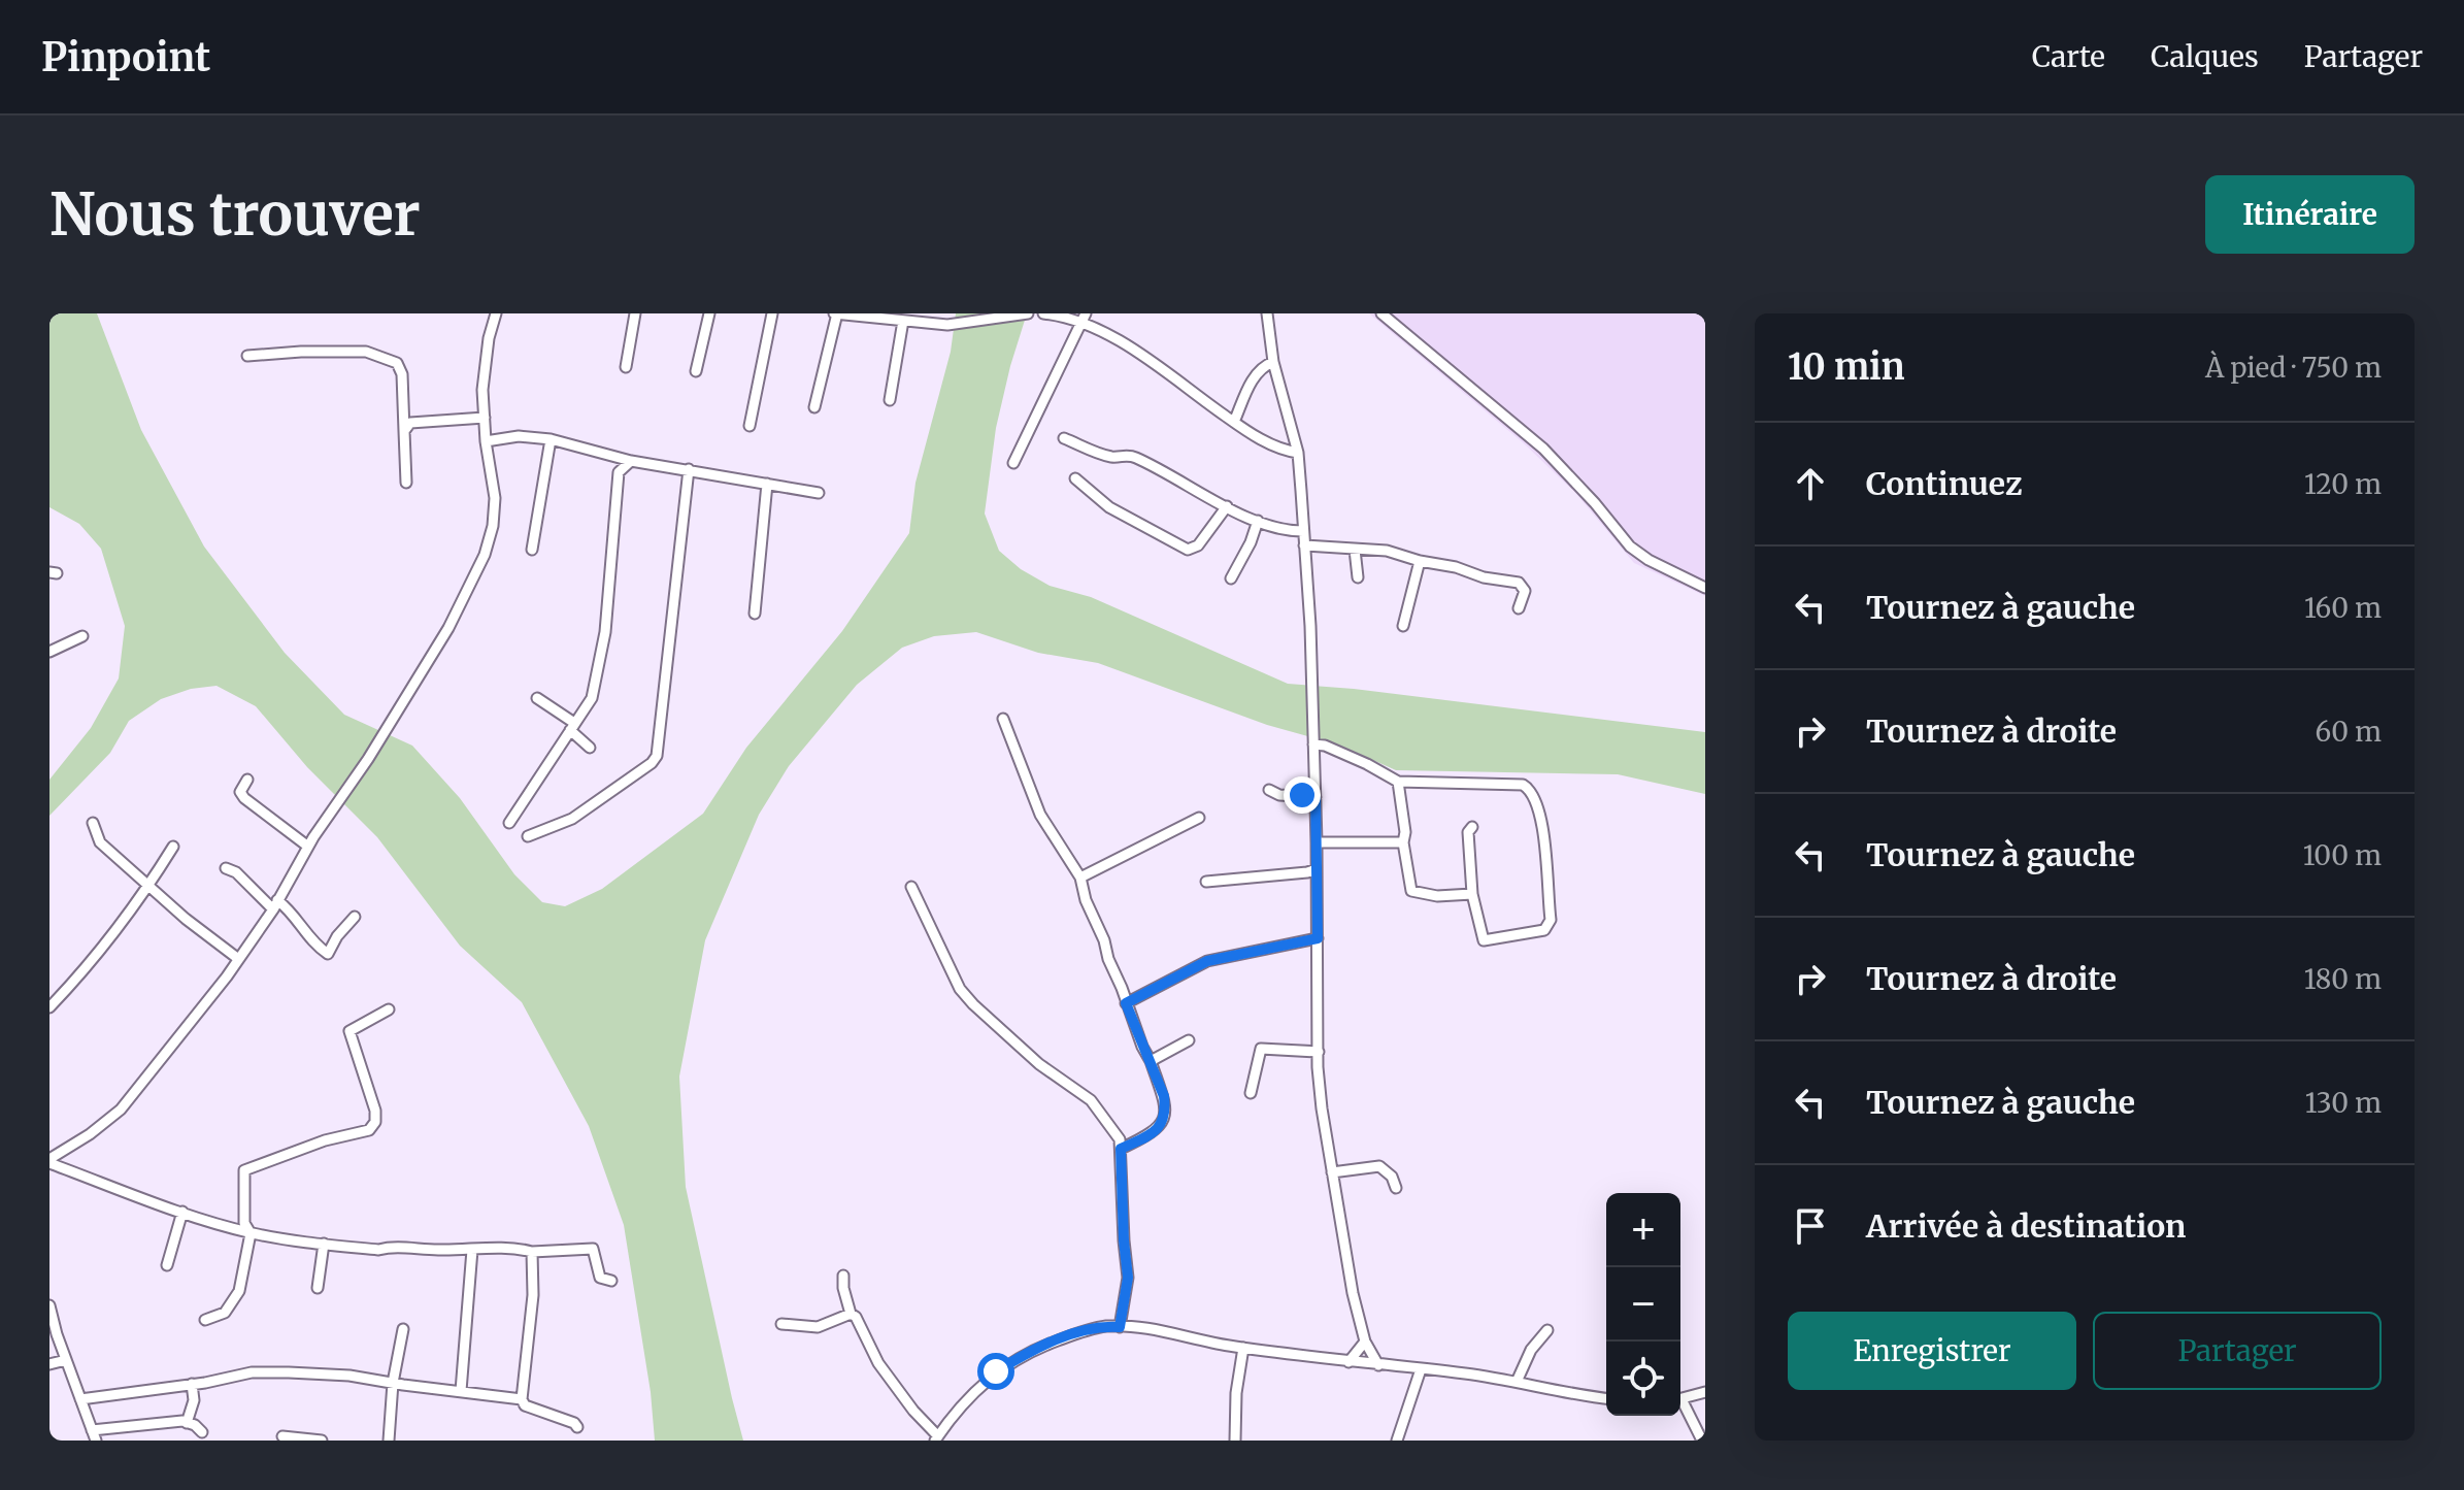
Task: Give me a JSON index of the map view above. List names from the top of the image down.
{
  "page": {
    "header": "Pinpoint",
    "nav": ["Carte", "Calques", "Partager"],
    "buttons": [
      "Itinéraire",
      ["Enregistrer", "Partager"]
    ],
    "title": "Nous trouver",
    "heading": ["10 min", "À pied · 750 m"],
    "list": [
      ["Continuez", "120 m"],
      ["Tournez à gauche", "160 m"],
      ["Tournez à droite", "60 m"],
      ["Tournez à gauche", "100 m"],
      ["Tournez à droite", "180 m"],
      ["Tournez à gauche", "130 m"],
      "Arrivée à destination"
    ],
    "map_buttons": ["+", "−"]
  }
}
